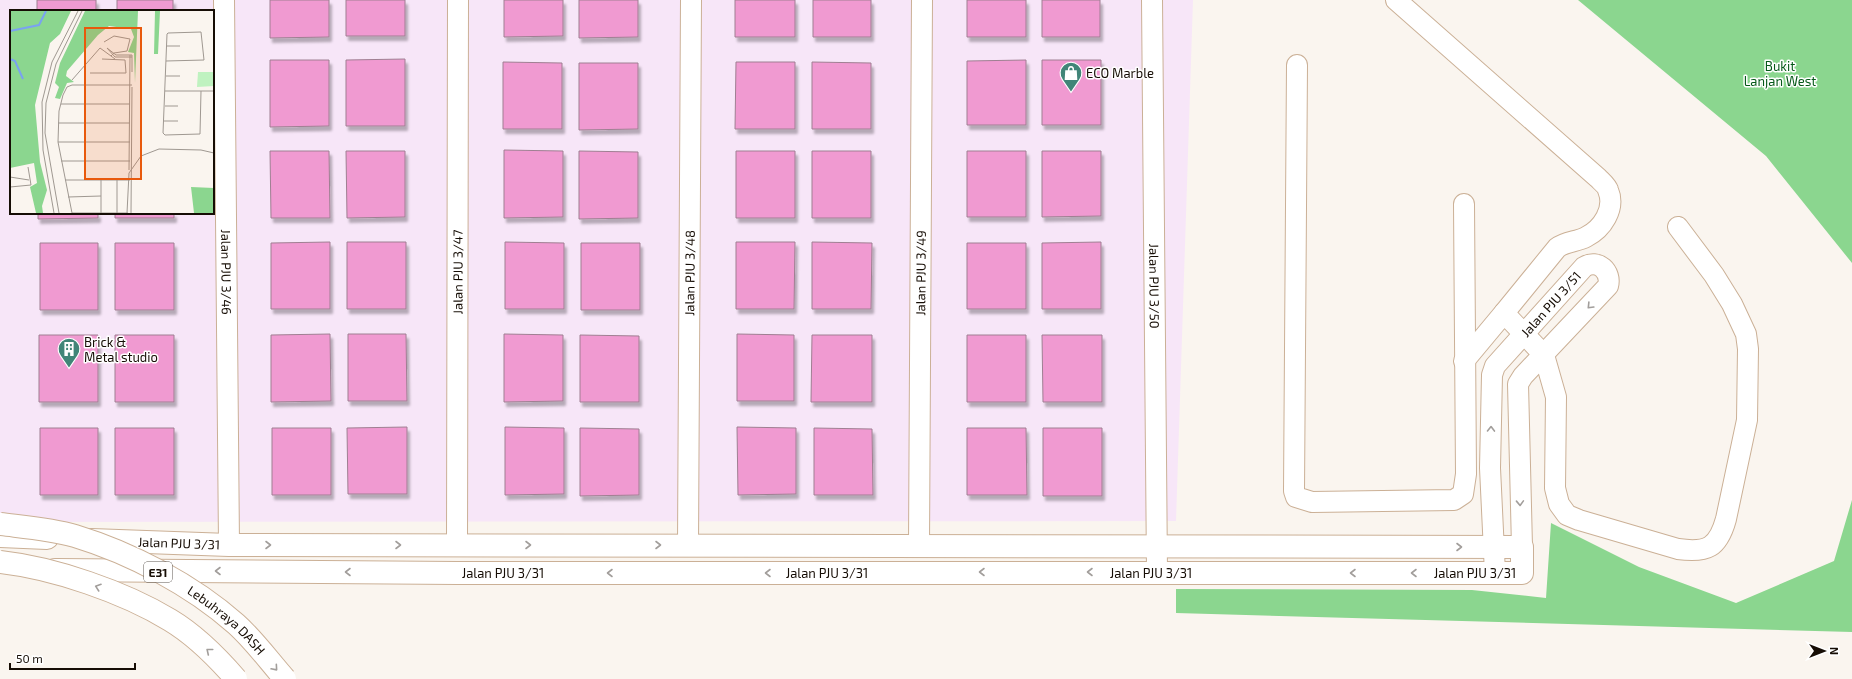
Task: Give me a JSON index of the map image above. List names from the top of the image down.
{
  "streets": {
    "main road": ["Jalan PJU 3/31", "E31", "Lebuhraya DASH"],
    "street": [
      "Jalan PJU 3/46",
      "Jalan PJU 3/47",
      "Jalan PJU 3/48",
      "Jalan PJU 3/49",
      "Jalan PJU 3/50",
      "Jalan PJU 3/51"
    ]
  },
  "crossings": [
    ["Jalan PJU 3/46", "Jalan PJU 3/31"],
    ["Jalan PJU 3/47", "Jalan PJU 3/31"],
    ["Jalan PJU 3/48", "Jalan PJU 3/31"],
    ["Jalan PJU 3/49", "Jalan PJU 3/31"],
    ["Jalan PJU 3/50", "Jalan PJU 3/31"],
    ["Jalan PJU 3/51", "Jalan PJU 3/31"]
  ],
  "parks": ["Bukit Lanjan West"],
  "places": {
    "shop": ["ECO Marble"],
    "building": ["Brick & Metal studio"]
  },
  "scale_bar": "50 m",
  "north": "right"
}
